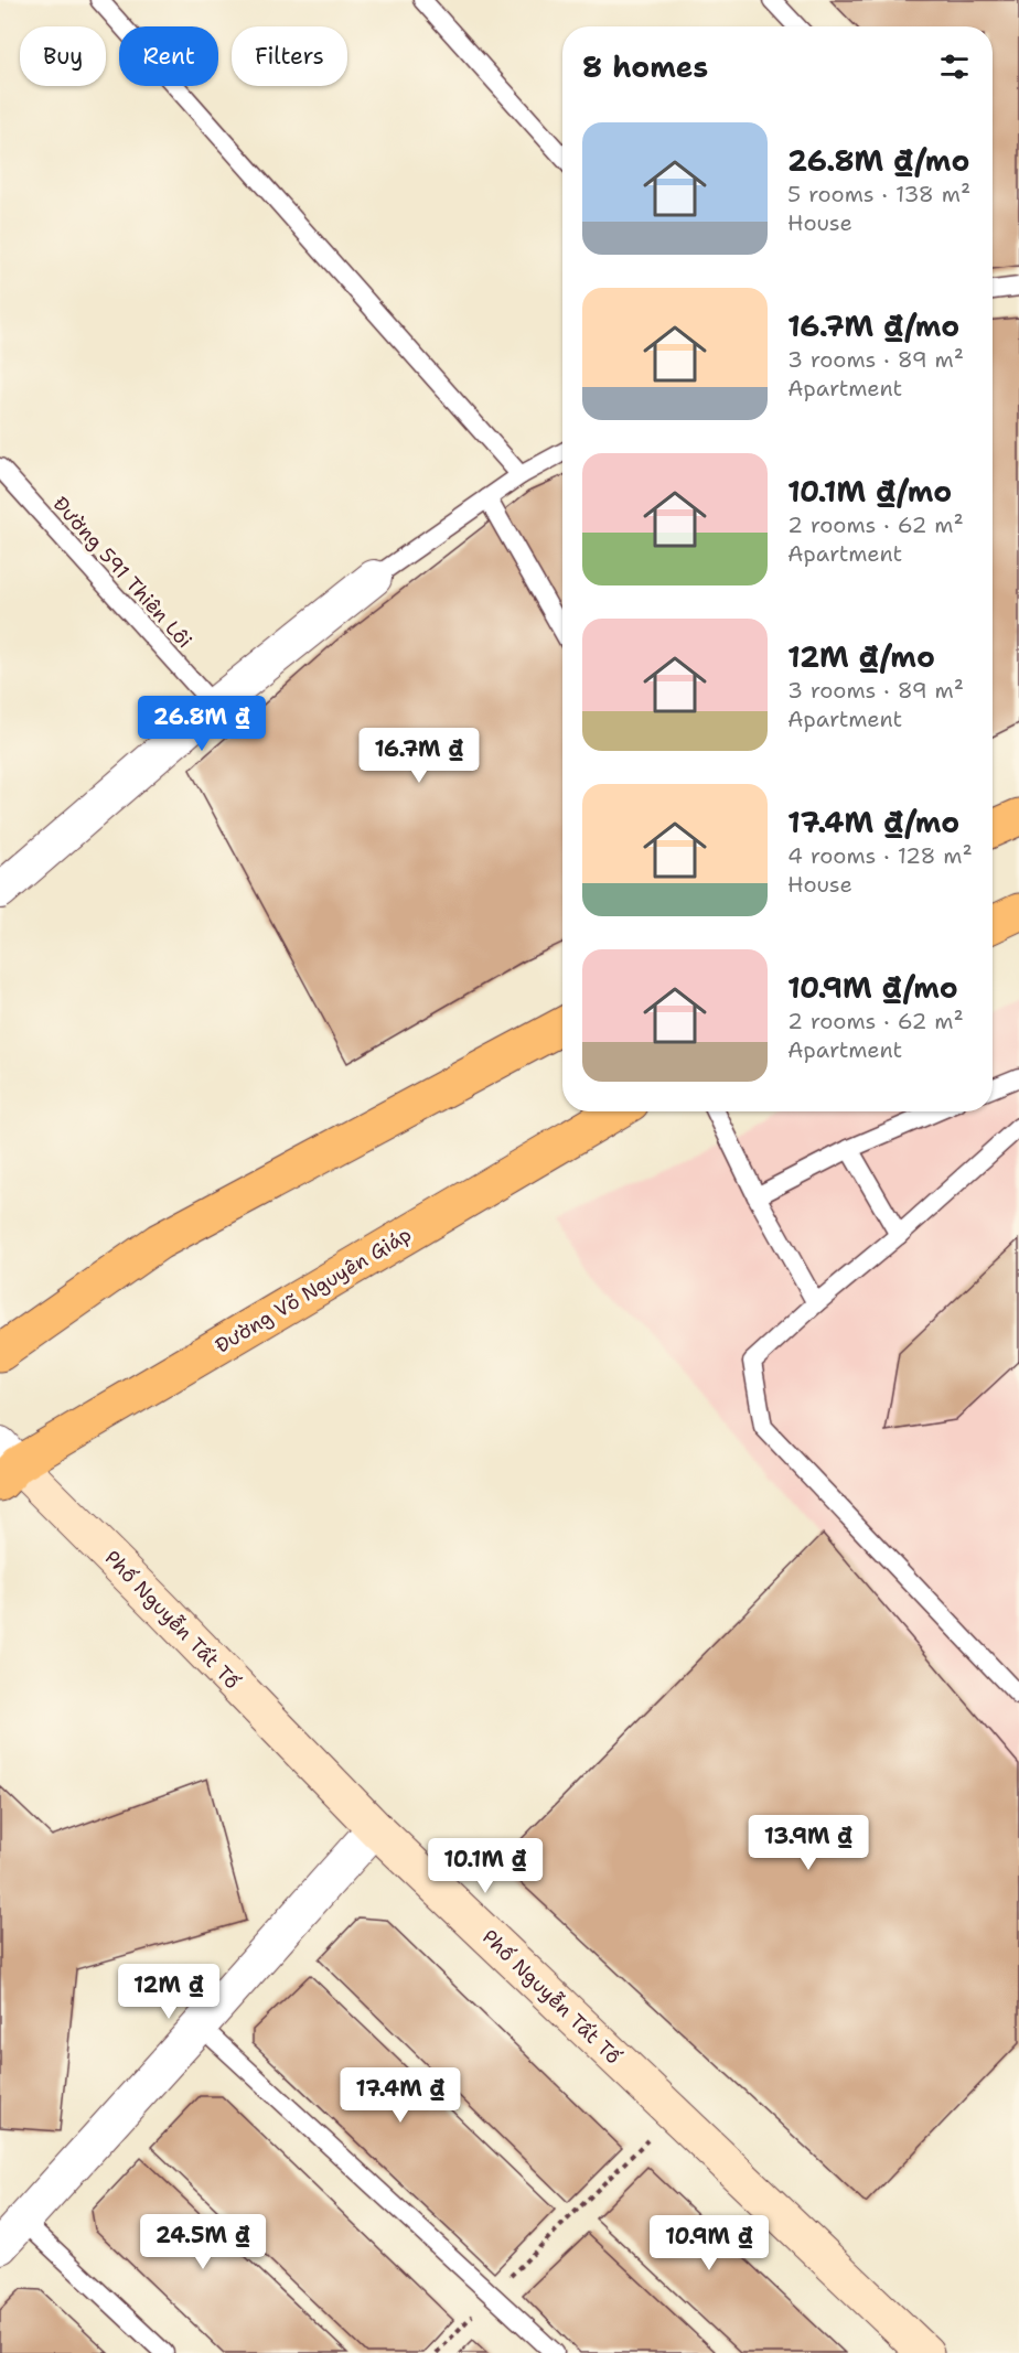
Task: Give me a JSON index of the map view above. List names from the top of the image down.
{
  "streets": {
    "main road": ["Đường Võ Nguyên Giáp"],
    "street": ["Phố Nguyễn Tất Tố"],
    "lane": ["Đường 591 Thiên Lôi"]
  },
  "crossings": [
    ["Đường Võ Nguyên Giáp", "Phố Nguyễn Tất Tố"]
  ],
  "page": {
    "chip": ["Buy", "Rent", "Filters"],
    "heading": "8 homes",
    "list": [
      {
        "name": "26.8M ₫/mo",
        "note": "5 rooms · 138 m² · House"
      },
      {
        "name": "16.7M ₫/mo",
        "note": "3 rooms · 89 m² · Apartment"
      },
      {
        "name": "10.1M ₫/mo",
        "note": "2 rooms · 62 m² · Apartment"
      },
      {
        "name": "12M ₫/mo",
        "note": "3 rooms · 89 m² · Apartment"
      },
      {
        "name": "17.4M ₫/mo",
        "note": "4 rooms · 128 m² · House"
      },
      {
        "name": "10.9M ₫/mo",
        "note": "2 rooms · 62 m² · Apartment"
      }
    ],
    "price": [
      "26.8M ₫",
      "16.7M ₫",
      "13.9M ₫",
      "10.1M ₫",
      "12M ₫",
      "17.4M ₫",
      "24.5M ₫",
      "10.9M ₫"
    ]
  }
}
